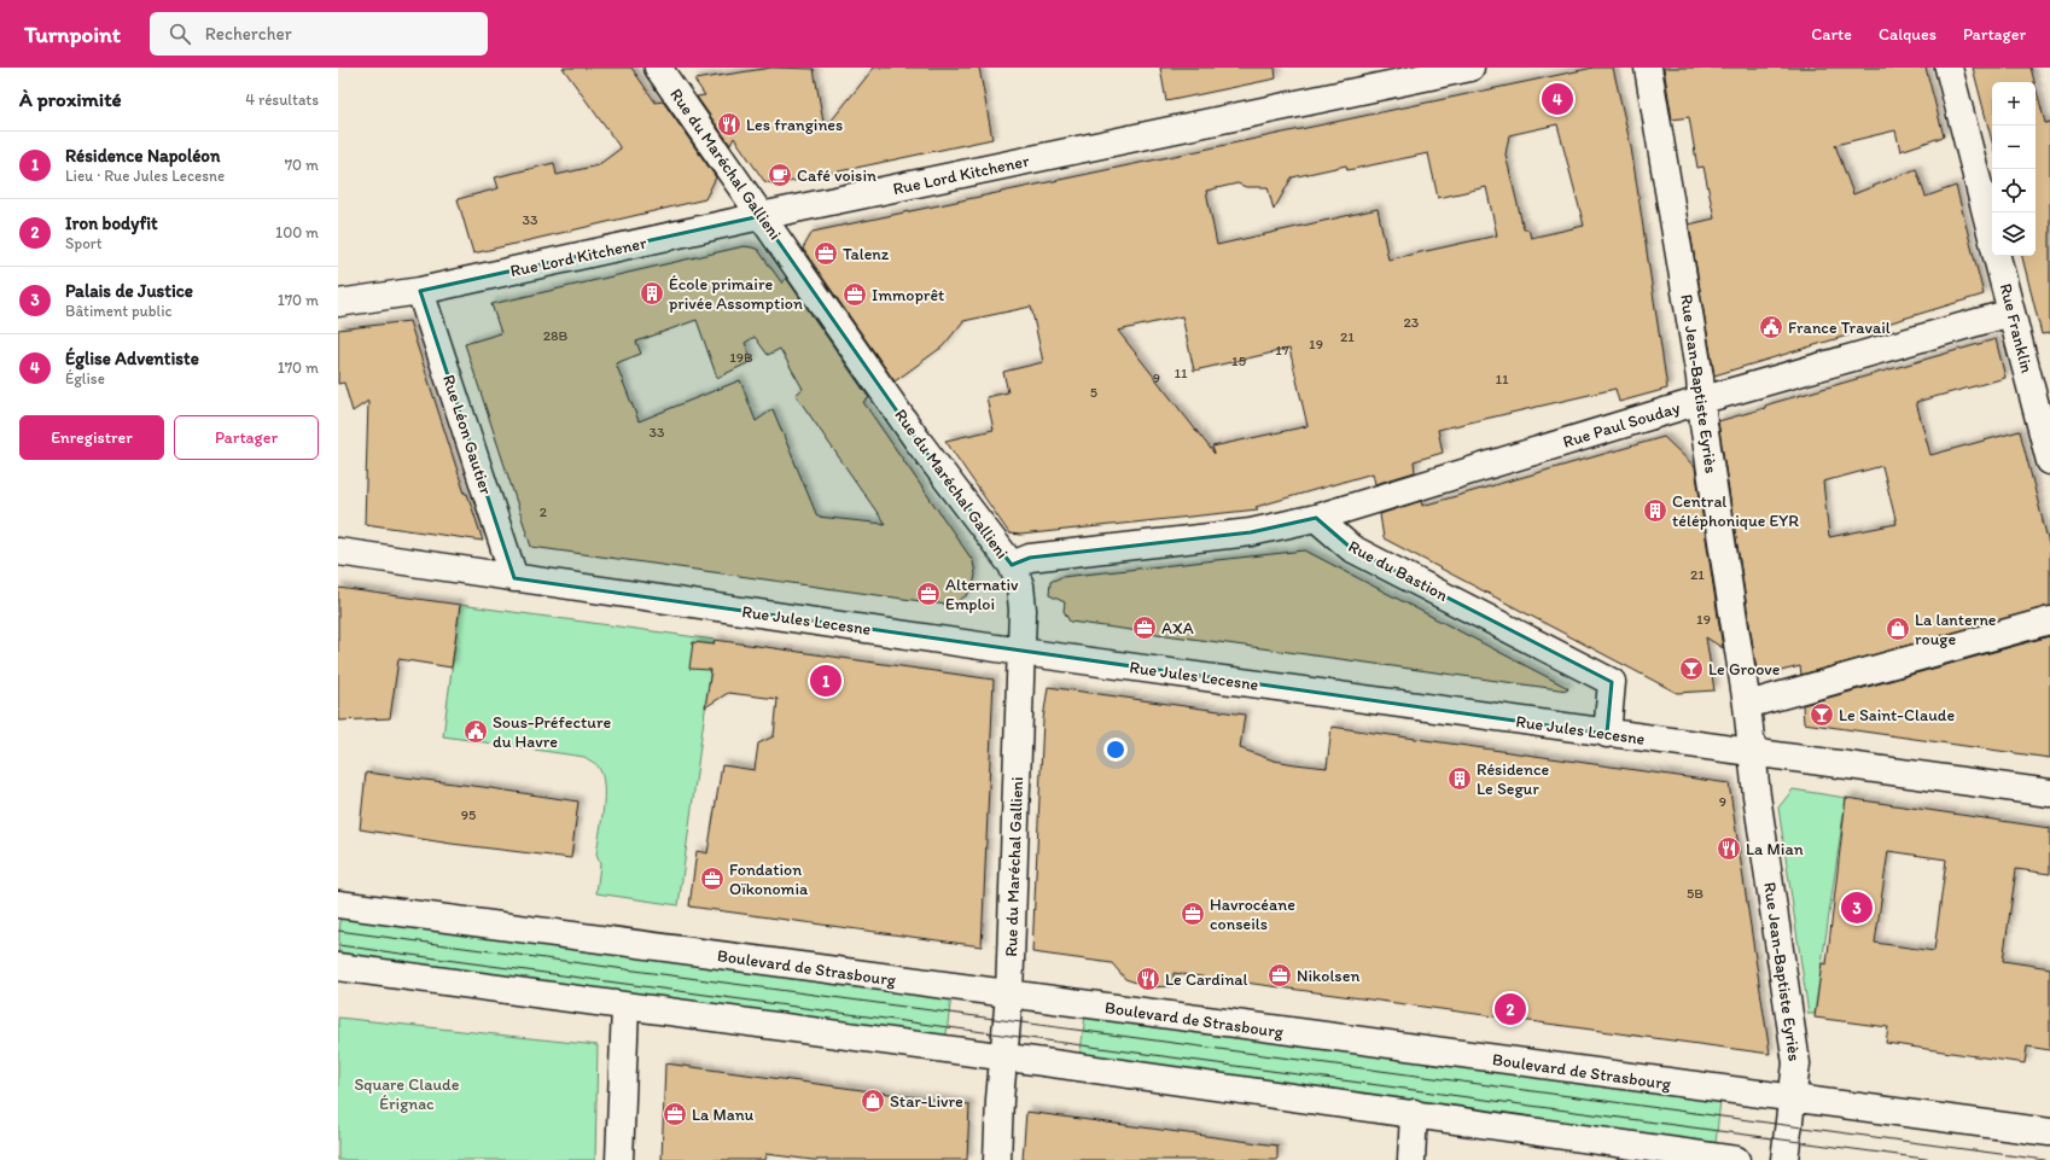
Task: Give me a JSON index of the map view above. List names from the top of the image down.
{
  "streets": {
    "street": [
      "Rue du Maréchal Gallieni",
      "Rue Lord Kitchener",
      "Rue Franklin",
      "Rue Jean-Baptiste Eyriès",
      "Rue Paul Souday",
      "Rue Léon Gautier",
      "Rue du Bastion",
      "Rue Jules Lecesne",
      "Boulevard de Strasbourg"
    ]
  },
  "crossings": [
    ["Rue du Maréchal Gallieni", "Rue Lord Kitchener"],
    ["Rue du Maréchal Gallieni", "Rue Jules Lecesne"],
    ["Rue du Maréchal Gallieni", "Boulevard de Strasbourg"],
    ["Rue Lord Kitchener", "Rue Léon Gautier"],
    ["Rue Franklin", "Rue Paul Souday"],
    ["Rue Jean-Baptiste Eyriès", "Rue Paul Souday"],
    ["Rue Jean-Baptiste Eyriès", "Rue Jules Lecesne"],
    ["Rue Jean-Baptiste Eyriès", "Boulevard de Strasbourg"],
    ["Rue Paul Souday", "Rue du Bastion"],
    ["Rue Léon Gautier", "Rue Jules Lecesne"],
    ["Rue du Bastion", "Rue Jules Lecesne"]
  ],
  "parks": ["Square Claude Érignac"],
  "places": {
    "restaurant": ["Les frangines", "La Mian", "Le Cardinal"],
    "cafe": ["Café voisin"],
    "office": [
      "Talenz",
      "Immoprêt",
      "Alternativ Emploi",
      "AXA",
      "Fondation Oïkonomia",
      "Havrocéane conseils",
      "Nikolsen",
      "La Manu"
    ],
    "building": ["École primaire privée Assomption", "Central téléphonique EYR", "Résidence Le Segur"],
    "public building": ["France Travail", "Sous-Préfecture du Havre"],
    "shop": ["La lanterne rouge", "Star-Livre"],
    "bar": ["Le Groove", "Le Saint-Claude"]
  },
  "house_numbers": [
    "33",
    "23",
    "28B",
    "21",
    "19",
    "17",
    "19B",
    "15",
    "11",
    "9",
    "11",
    "5",
    "33",
    "2",
    "21",
    "19",
    "9",
    "95",
    "5B"
  ],
  "page": {
    "header": "Turnpoint",
    "search": "Rechercher",
    "nav": ["Carte", "Calques", "Partager"],
    "heading": ["À proximité", "4 résultats"],
    "pins": [
      "4",
      "1",
      "3",
      "2"
    ],
    "map_buttons": ["+", "−"],
    "list": [
      {
        "mark": "1",
        "name": "Résidence Napoléon",
        "note": "Lieu · Rue Jules Lecesne",
        "value": "70 m"
      },
      {
        "mark": "2",
        "name": "Iron bodyfit",
        "note": "Sport",
        "value": "100 m"
      },
      {
        "mark": "3",
        "name": "Palais de Justice",
        "note": "Bâtiment public",
        "value": "170 m"
      },
      {
        "mark": "4",
        "name": "Église Adventiste",
        "note": "Église",
        "value": "170 m"
      }
    ],
    "buttons": ["Enregistrer", "Partager"]
  }
}
